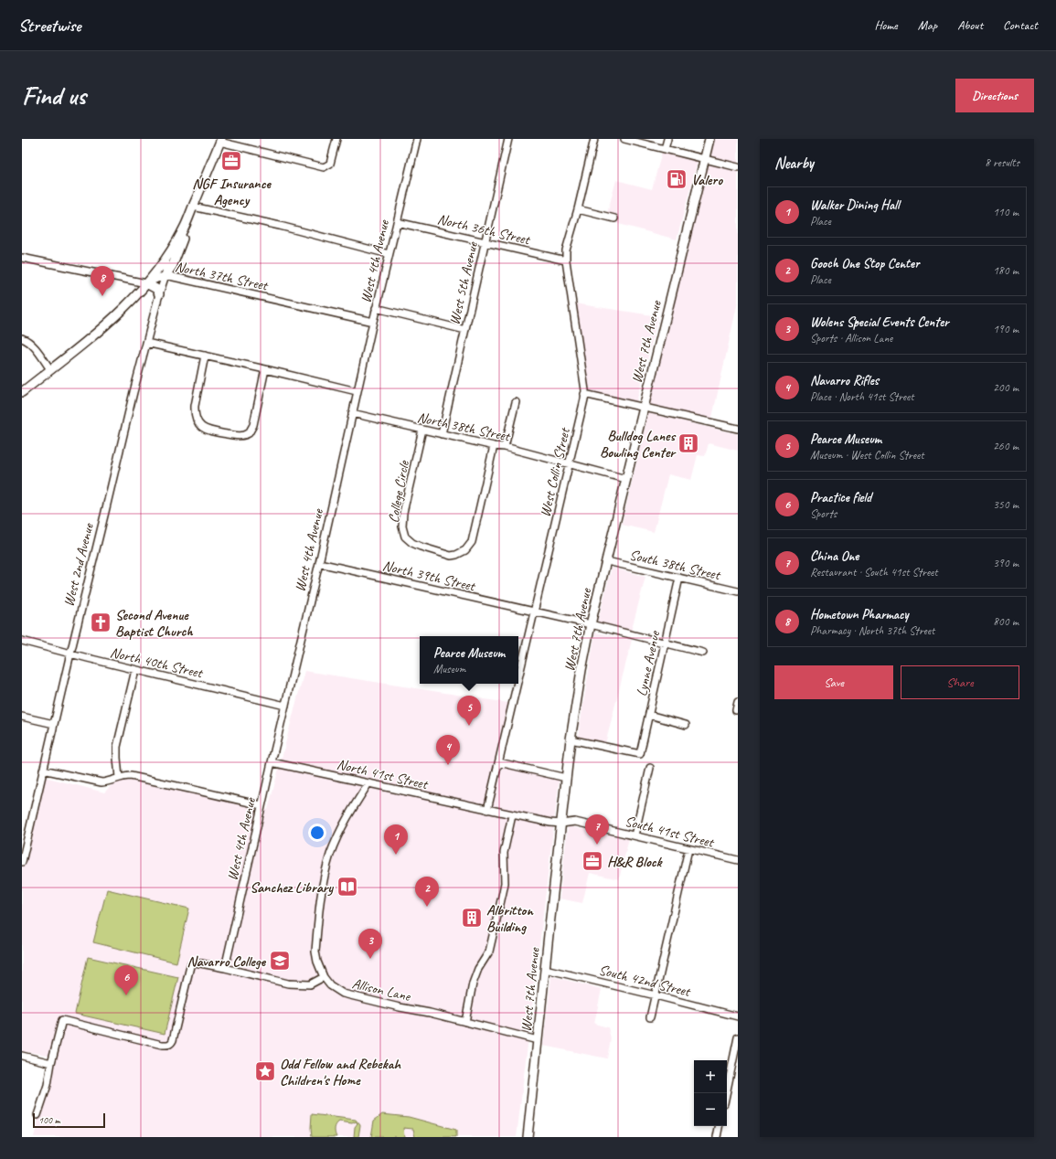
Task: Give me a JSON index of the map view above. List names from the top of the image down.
{
  "streets": {
    "main road": ["West 7th Avenue"],
    "street": [
      "North 36th Street",
      "West 4th Avenue",
      "North 37th Street",
      "West 5th Avenue",
      "North 38th Street",
      "West Collin Street",
      "College Circle",
      "South 38th Street",
      "West 2nd Avenue",
      "North 39th Street",
      "North 40th Street",
      "Lynne Avenue",
      "North 41st Street",
      "South 41st Street",
      "South 42nd Street",
      "Allison Lane"
    ]
  },
  "crossings": [
    ["North 36th Street", "West 4th Avenue"],
    ["North 36th Street", "West 5th Avenue"],
    ["North 36th Street", "West Collin Street"],
    ["West 4th Avenue", "North 37th Street"],
    ["West 4th Avenue", "North 38th Street"],
    ["West 4th Avenue", "North 39th Street"],
    ["West 4th Avenue", "North 40th Street"],
    ["West 4th Avenue", "North 41st Street"],
    ["North 37th Street", "West 2nd Avenue"],
    ["West 5th Avenue", "North 38th Street"],
    ["West 7th Avenue", "South 38th Street"],
    ["West 7th Avenue", "North 39th Street"],
    ["West 7th Avenue", "Lynne Avenue"],
    ["West 7th Avenue", "South 41st Street"],
    ["West 7th Avenue", "South 42nd Street"],
    ["West 7th Avenue", "Allison Lane"],
    ["North 38th Street", "West Collin Street"],
    ["North 38th Street", "College Circle"],
    ["West Collin Street", "North 39th Street"],
    ["West Collin Street", "North 41st Street"],
    ["West Collin Street", "South 41st Street"],
    ["South 38th Street", "Lynne Avenue"],
    ["West 2nd Avenue", "North 40th Street"],
    ["North 39th Street", "Lynne Avenue"],
    ["North 41st Street", "South 41st Street"]
  ],
  "places": {
    "office": ["NGF Insurance Agency", "H&R Block"],
    "fuel station": ["Valero"],
    "building": ["Bulldog Lanes Bowling Center", "Albritton Building"],
    "church": ["Second Avenue Baptist Church"],
    "library": ["Sanchez Library"],
    "school or university": ["Navarro College"],
    "place": ["Odd Fellow and Rebekah Children's Home"]
  },
  "scale_bar": "100 m",
  "page": {
    "header": "Streetwise",
    "nav": [
      "Home",
      "Map",
      "About",
      "Contact"
    ],
    "buttons": [
      "Directions",
      ["Save", "Share"]
    ],
    "title": "Find us",
    "heading": ["Nearby", "8 results"],
    "list": [
      {
        "mark": "1",
        "name": "Walker Dining Hall",
        "note": "Place",
        "value": "110 m"
      },
      {
        "mark": "2",
        "name": "Gooch One Stop Center",
        "note": "Place",
        "value": "180 m"
      },
      {
        "mark": "3",
        "name": "Wolens Special Events Center",
        "note": "Sports · Allison Lane",
        "value": "190 m"
      },
      {
        "mark": "4",
        "name": "Navarro Rifles",
        "note": "Place · North 41st Street",
        "value": "200 m"
      },
      {
        "mark": "5",
        "name": "Pearce Museum",
        "note": "Museum · West Collin Street",
        "value": "260 m"
      },
      {
        "mark": "6",
        "name": "Practice field",
        "note": "Sports",
        "value": "350 m"
      },
      {
        "mark": "7",
        "name": "China One",
        "note": "Restaurant · South 41st Street",
        "value": "390 m"
      },
      {
        "mark": "8",
        "name": "Hometown Pharmacy",
        "note": "Pharmacy · North 37th Street",
        "value": "800 m"
      }
    ],
    "pins": [
      "8",
      "5",
      "4",
      "7",
      "1",
      "2",
      "3",
      "6"
    ],
    "popup": ["Pearce Museum", "Museum"],
    "map_buttons": ["+", "−"],
    "scale": "100 m"
  }
}
